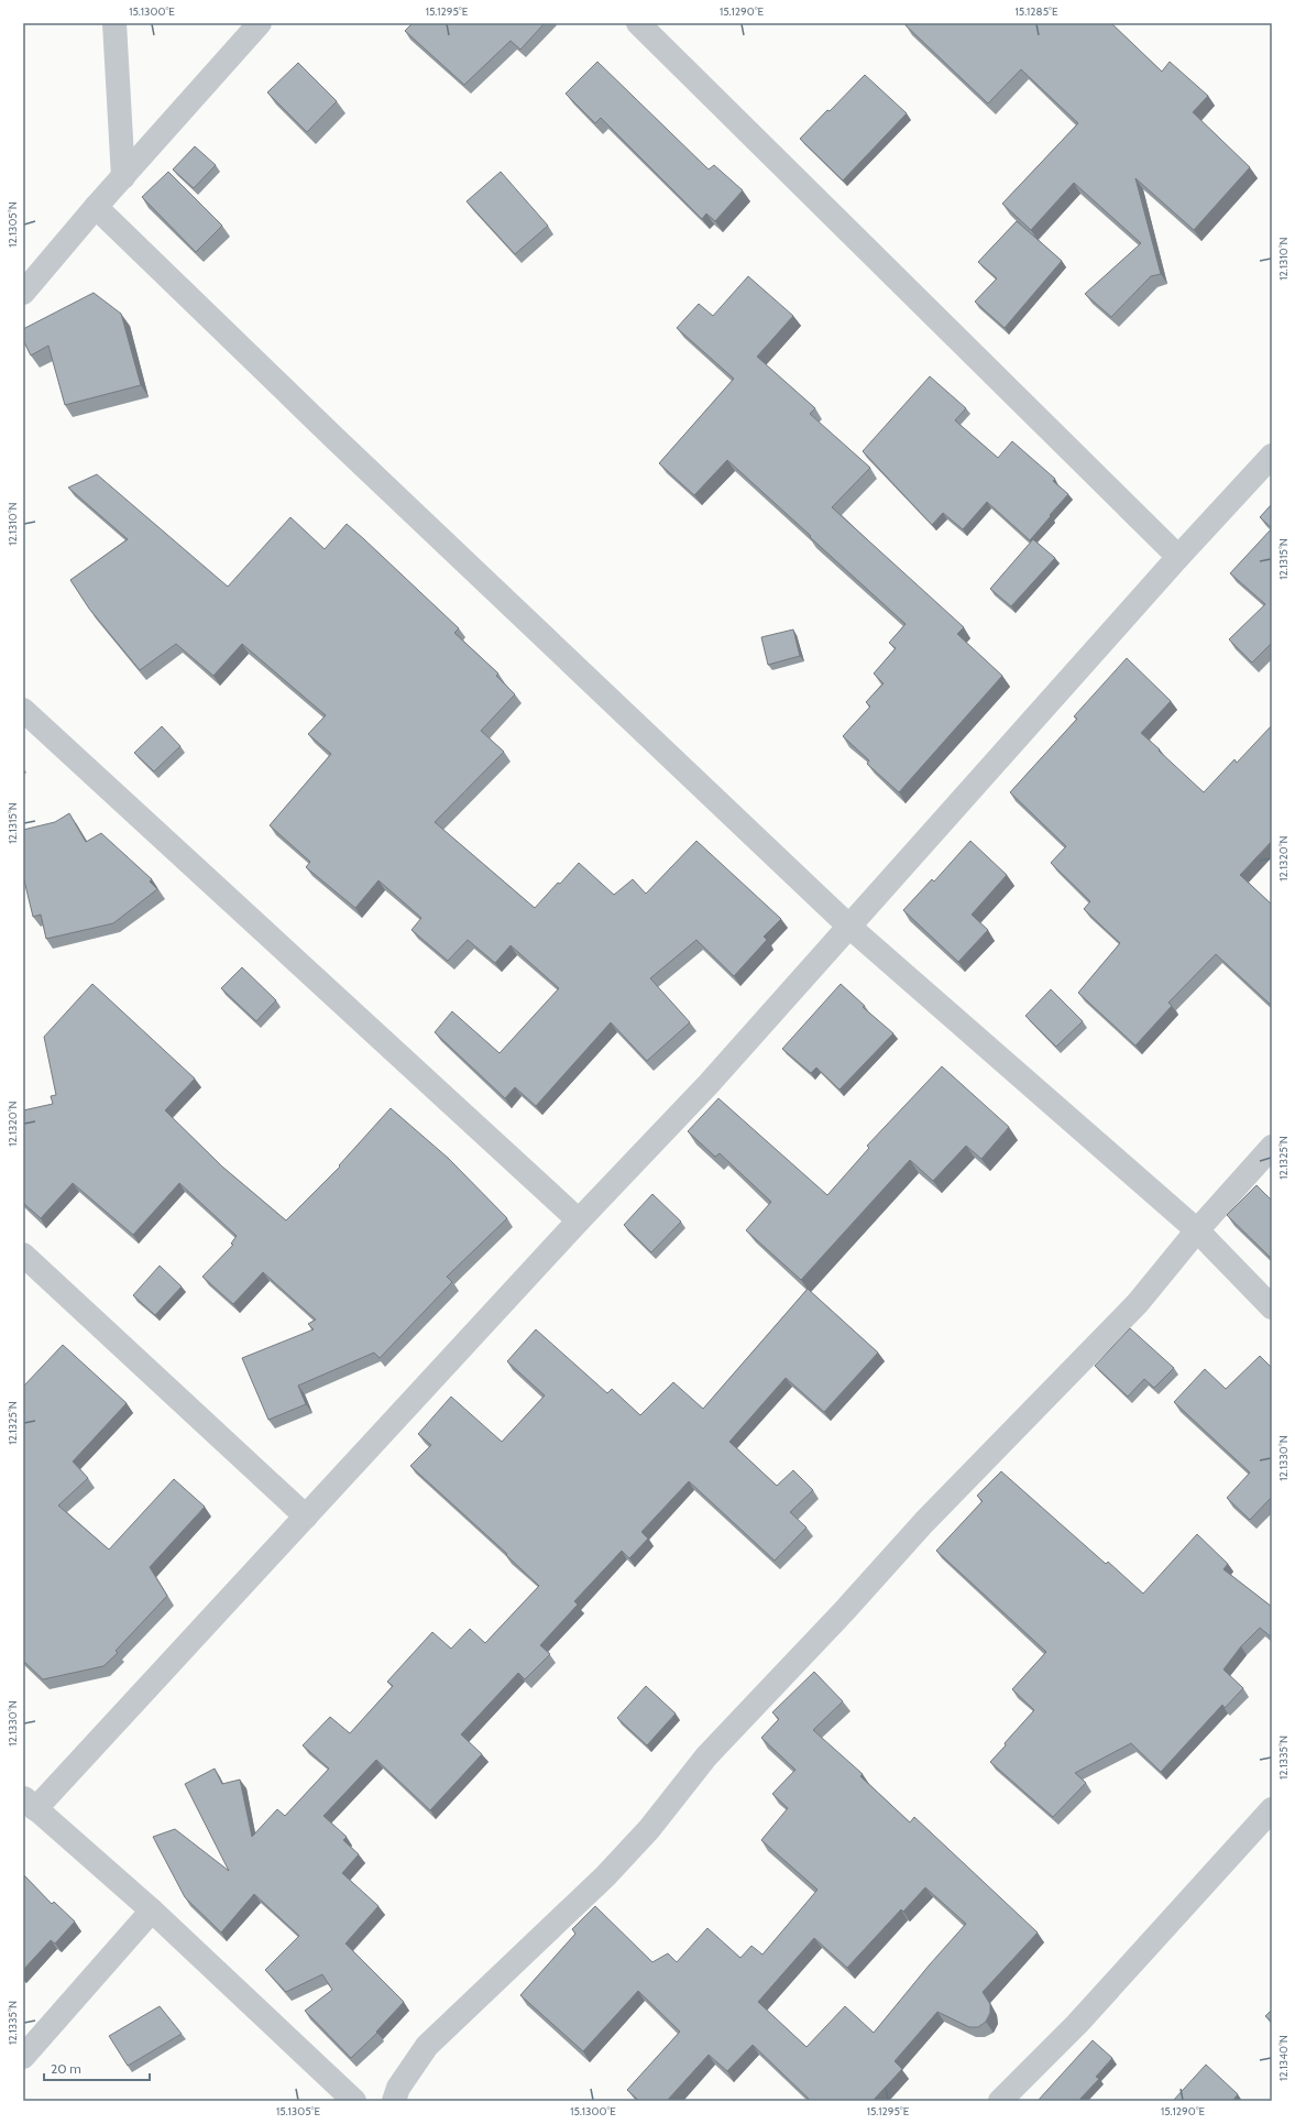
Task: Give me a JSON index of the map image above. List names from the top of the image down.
{
  "scale_bar": "20 m",
  "coordinates": [
    "15.1300°E",
    "15.1295°E",
    "15.1290°E",
    "15.1285°E",
    "12.1305°N",
    "12.1310°N",
    "12.1315°N",
    "12.1320°N",
    "12.1325°N",
    "12.1330°N",
    "12.1335°N",
    "12.1340°N",
    "15.1305°E"
  ]
}
